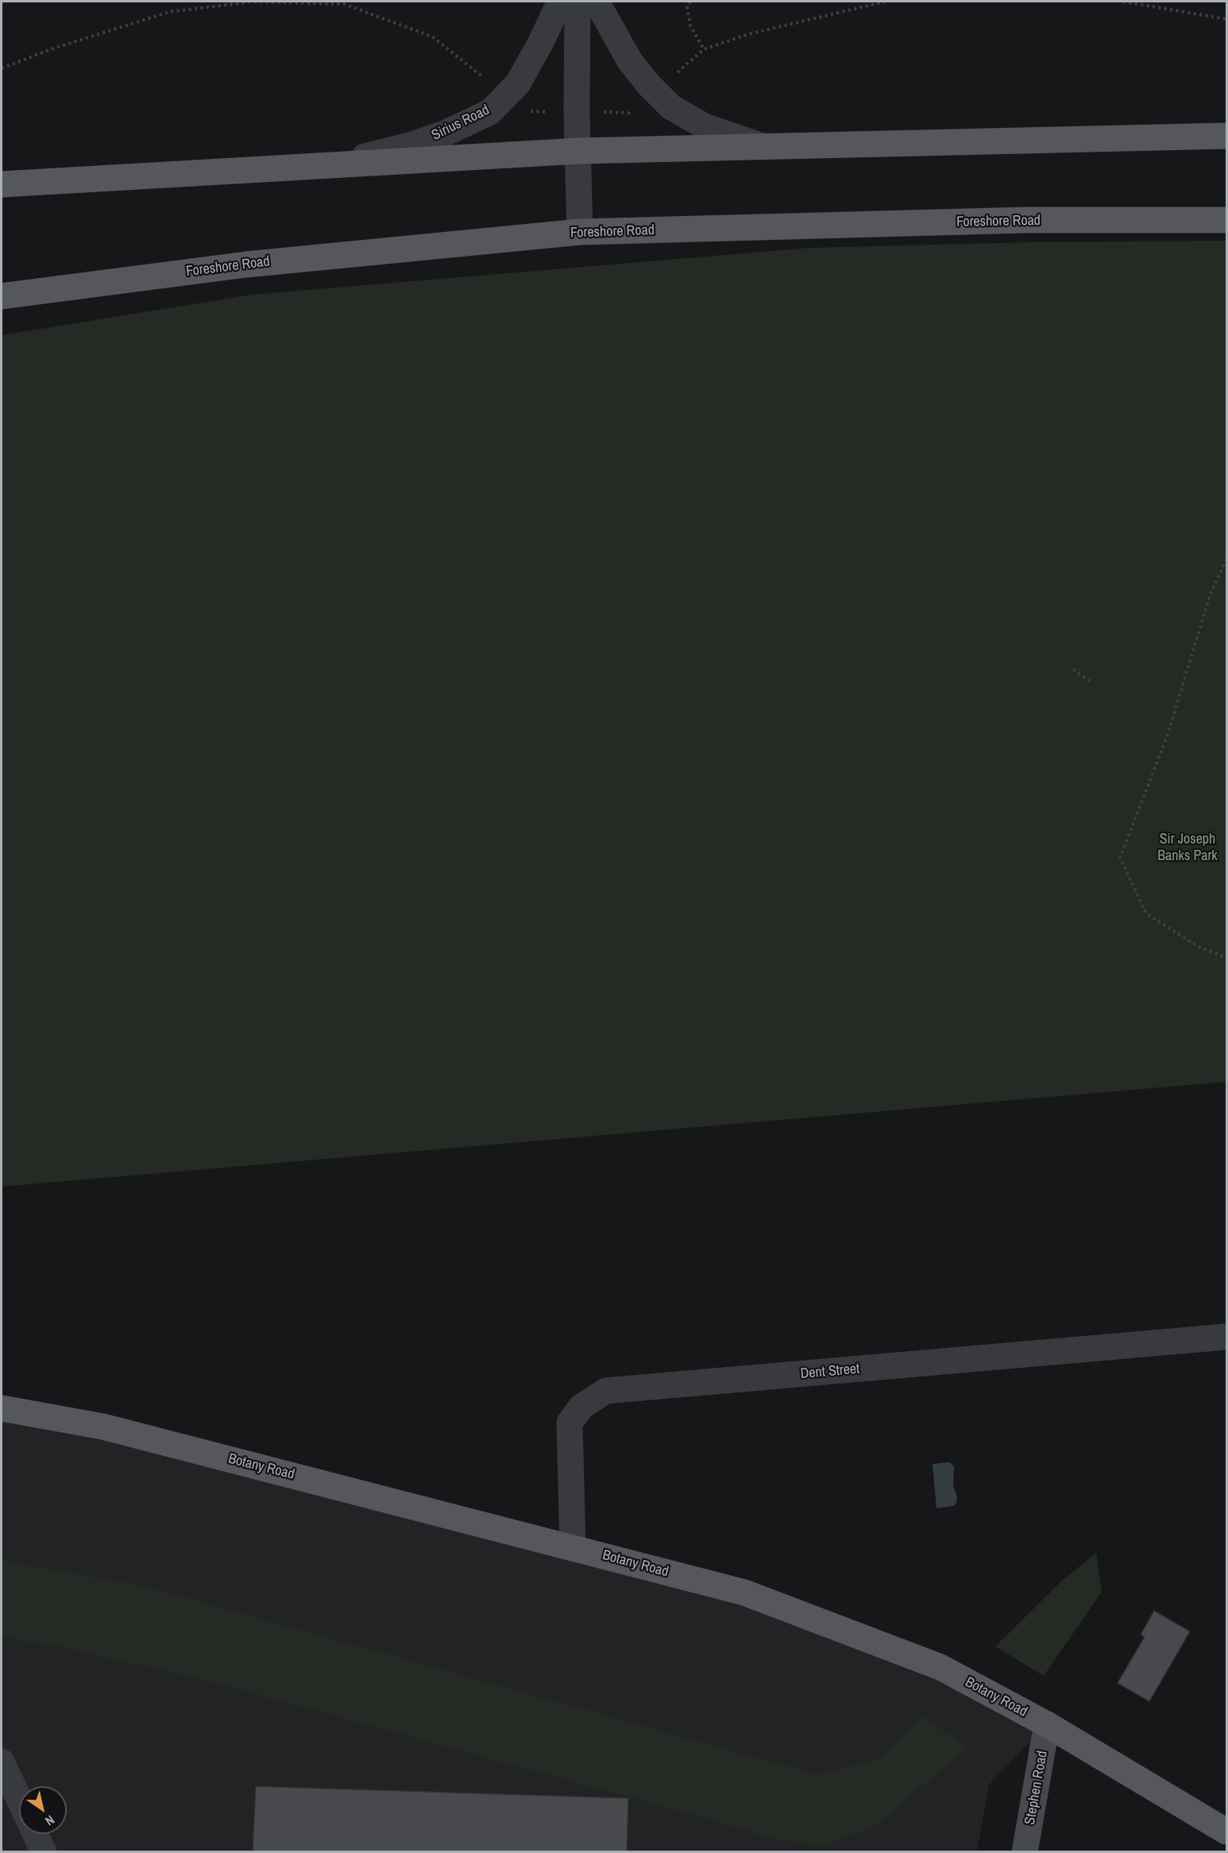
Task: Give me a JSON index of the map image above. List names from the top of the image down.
{
  "streets": {
    "main road": ["Foreshore Road", "Botany Road", "Stephen Road"],
    "street": ["Sirius Road", "Dent Street"]
  },
  "crossings": [
    ["Dent Street", "Botany Road"],
    ["Botany Road", "Stephen Road"]
  ],
  "parks": ["Sir Joseph Banks Park"],
  "north": "bottom right"
}
